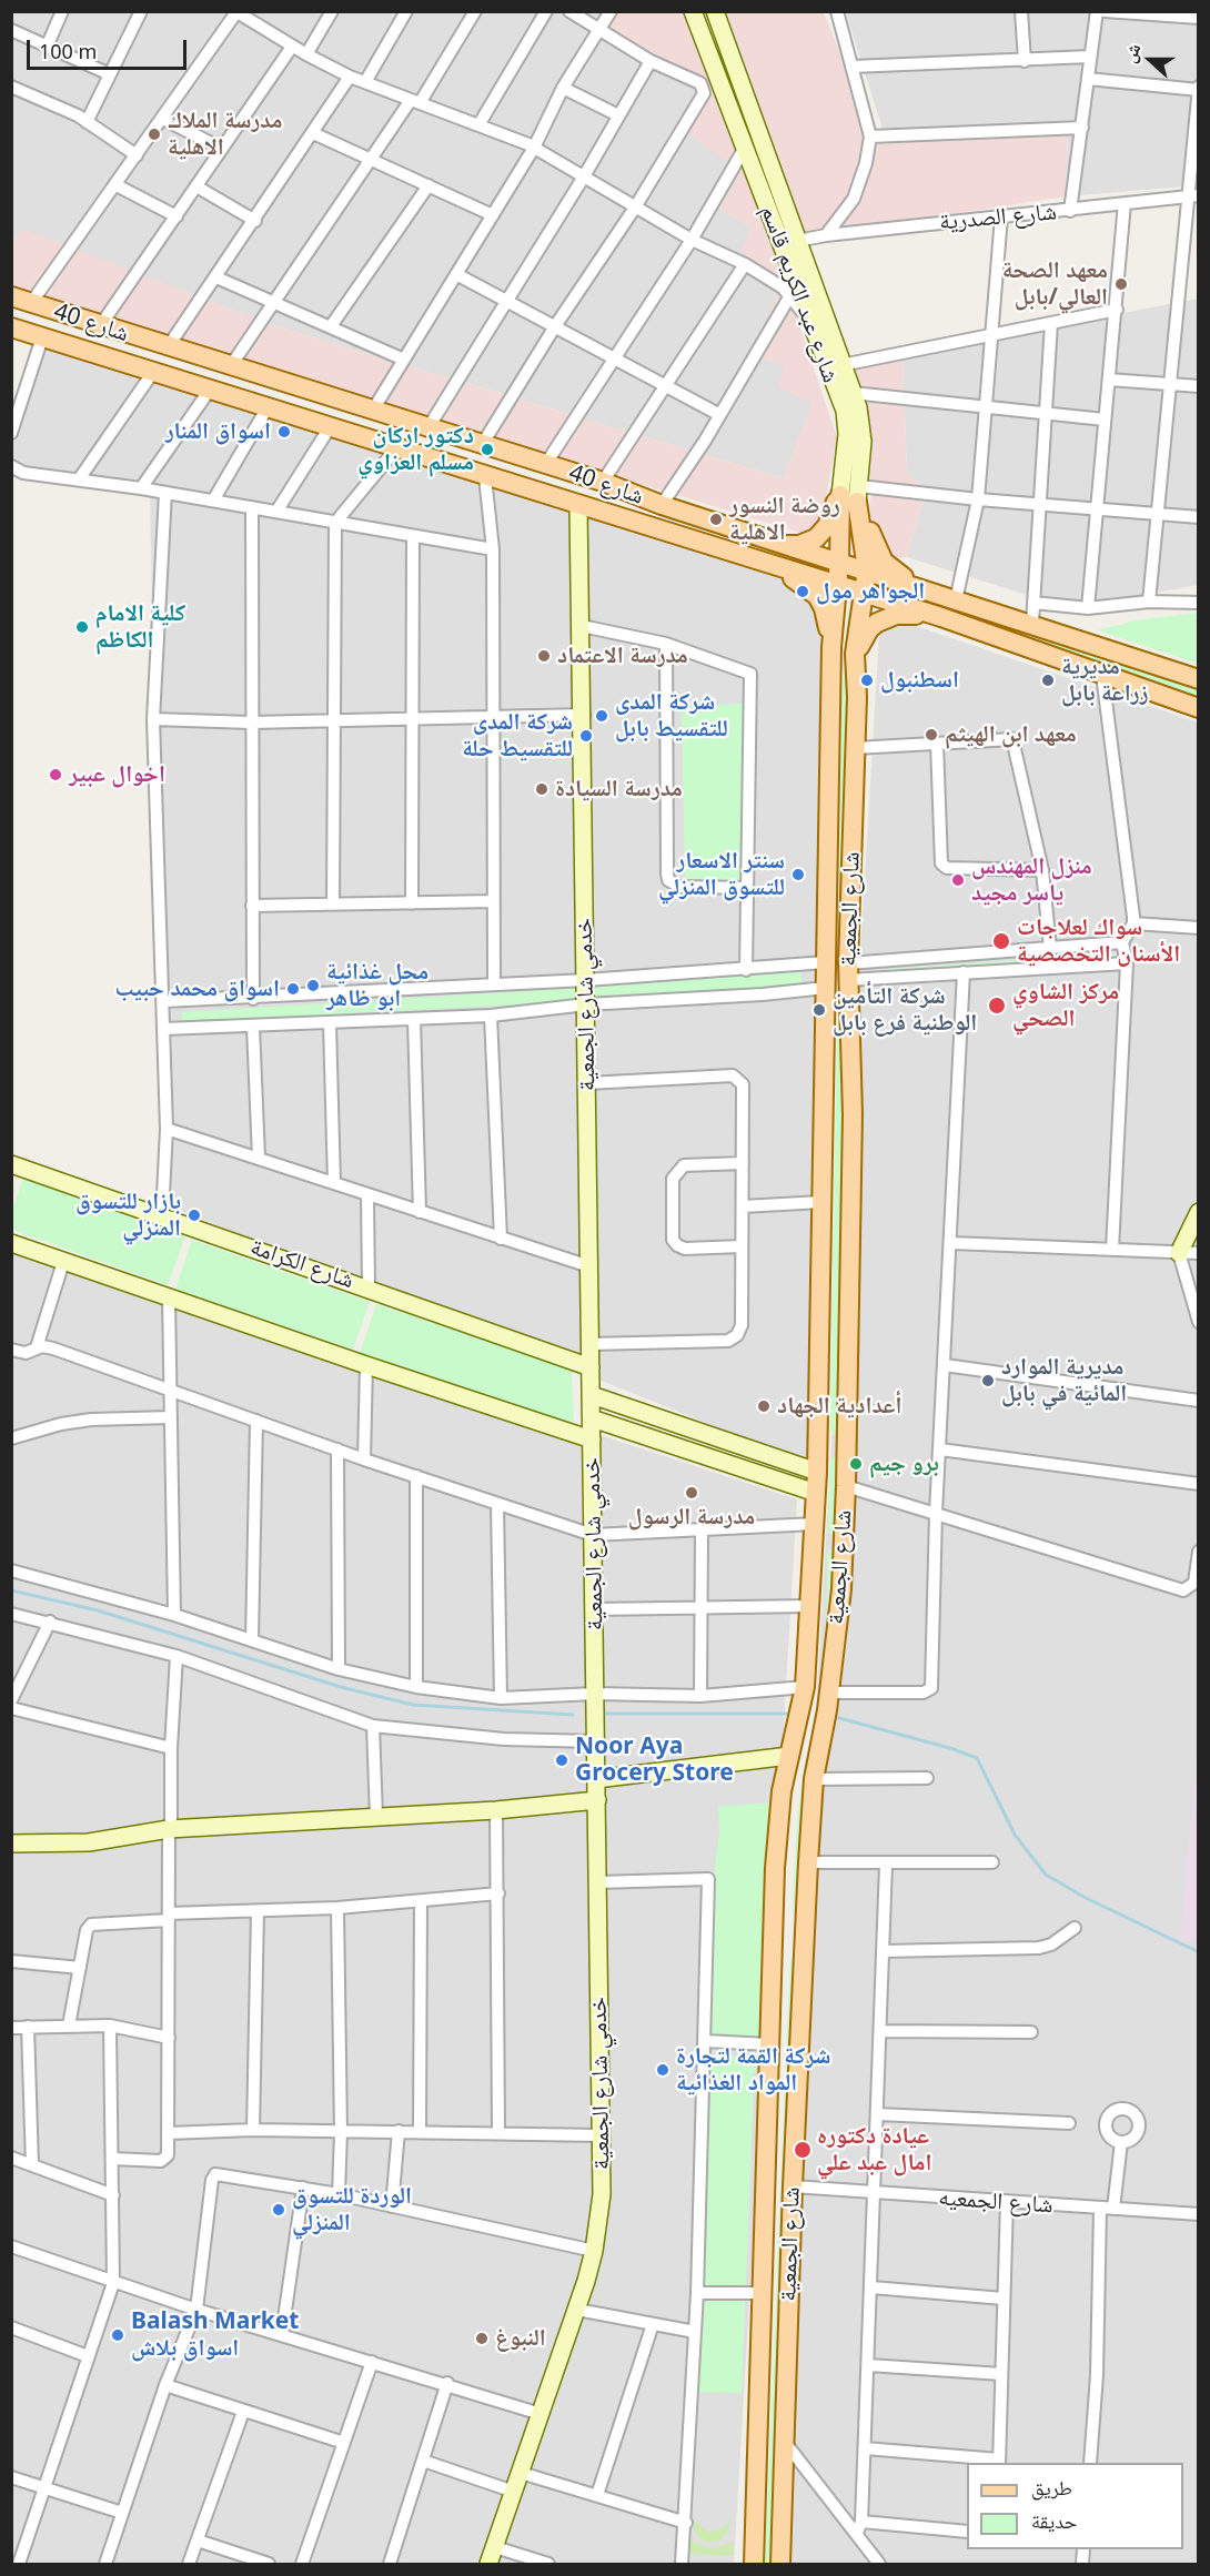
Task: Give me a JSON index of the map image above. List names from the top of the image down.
{
  "streets": {
    "main road": ["شارع عبد الكريم قاسم", "شارع 40", "شارع الجمعية"],
    "street": [
      "شارع الصدرية",
      "خدمي شارع الجمعية",
      "شارع الكرامة",
      "شارع الجمعيه"
    ]
  },
  "crossings": [
    ["شارع الصدرية", "شارع عبد الكريم قاسم"],
    ["شارع عبد الكريم قاسم", "شارع 40"],
    ["شارع عبد الكريم قاسم", "شارع الجمعية"],
    ["شارع 40", "شارع الجمعية"],
    ["شارع 40", "خدمي شارع الجمعية"],
    ["شارع الجمعية", "شارع الجمعيه"],
    ["خدمي شارع الجمعية", "شارع الكرامة"]
  ],
  "places": [
    "مدرسة الملاك الاهلية",
    "معهد الصحة العالي/بابل",
    "اسواق المنار",
    "دكتور اركان مسلم العزاوي",
    "روضة النسور الاهلية",
    "الجواهر مول",
    "كلية الامام الكاظم",
    "مدرسة الاعتماد",
    "اسطنبول",
    "مديرية زراعة بابل",
    "شركة المدى للتقسيط بابل",
    "معهد ابن الهيثم",
    "شركة المدى للتقسيط حلة",
    "اخوال عبير",
    "مدرسة السيادة",
    "سنتر الاسعار للتسوق المنزلي",
    "منزل المهندس ياسر مجيد",
    "سواك لعلاجات الأسنان التخصصية",
    "محل غذائية ابو ظاهر",
    "اسواق محمد حبيب",
    "مركز الشاوي الصحي",
    "شركة التأمين الوطنية فرع بابل",
    "بازار للتسوق المنزلي",
    "مديرية الموارد المائية في بابل",
    "أعدادية الجهاد",
    "برو جيم",
    "مدرسة الرسول",
    "Noor Aya Grocery Store",
    "شركة القمة لتجارة المواد الغذائية",
    "عيادة دكتوره امال عبد علي",
    "الوردة للتسوق المنزلي",
    "Balash Market اسواق بلاش",
    "النبوغ"
  ],
  "legend": ["طريق", "حديقة"],
  "scale_bar": "100 m",
  "north": "left"
}
